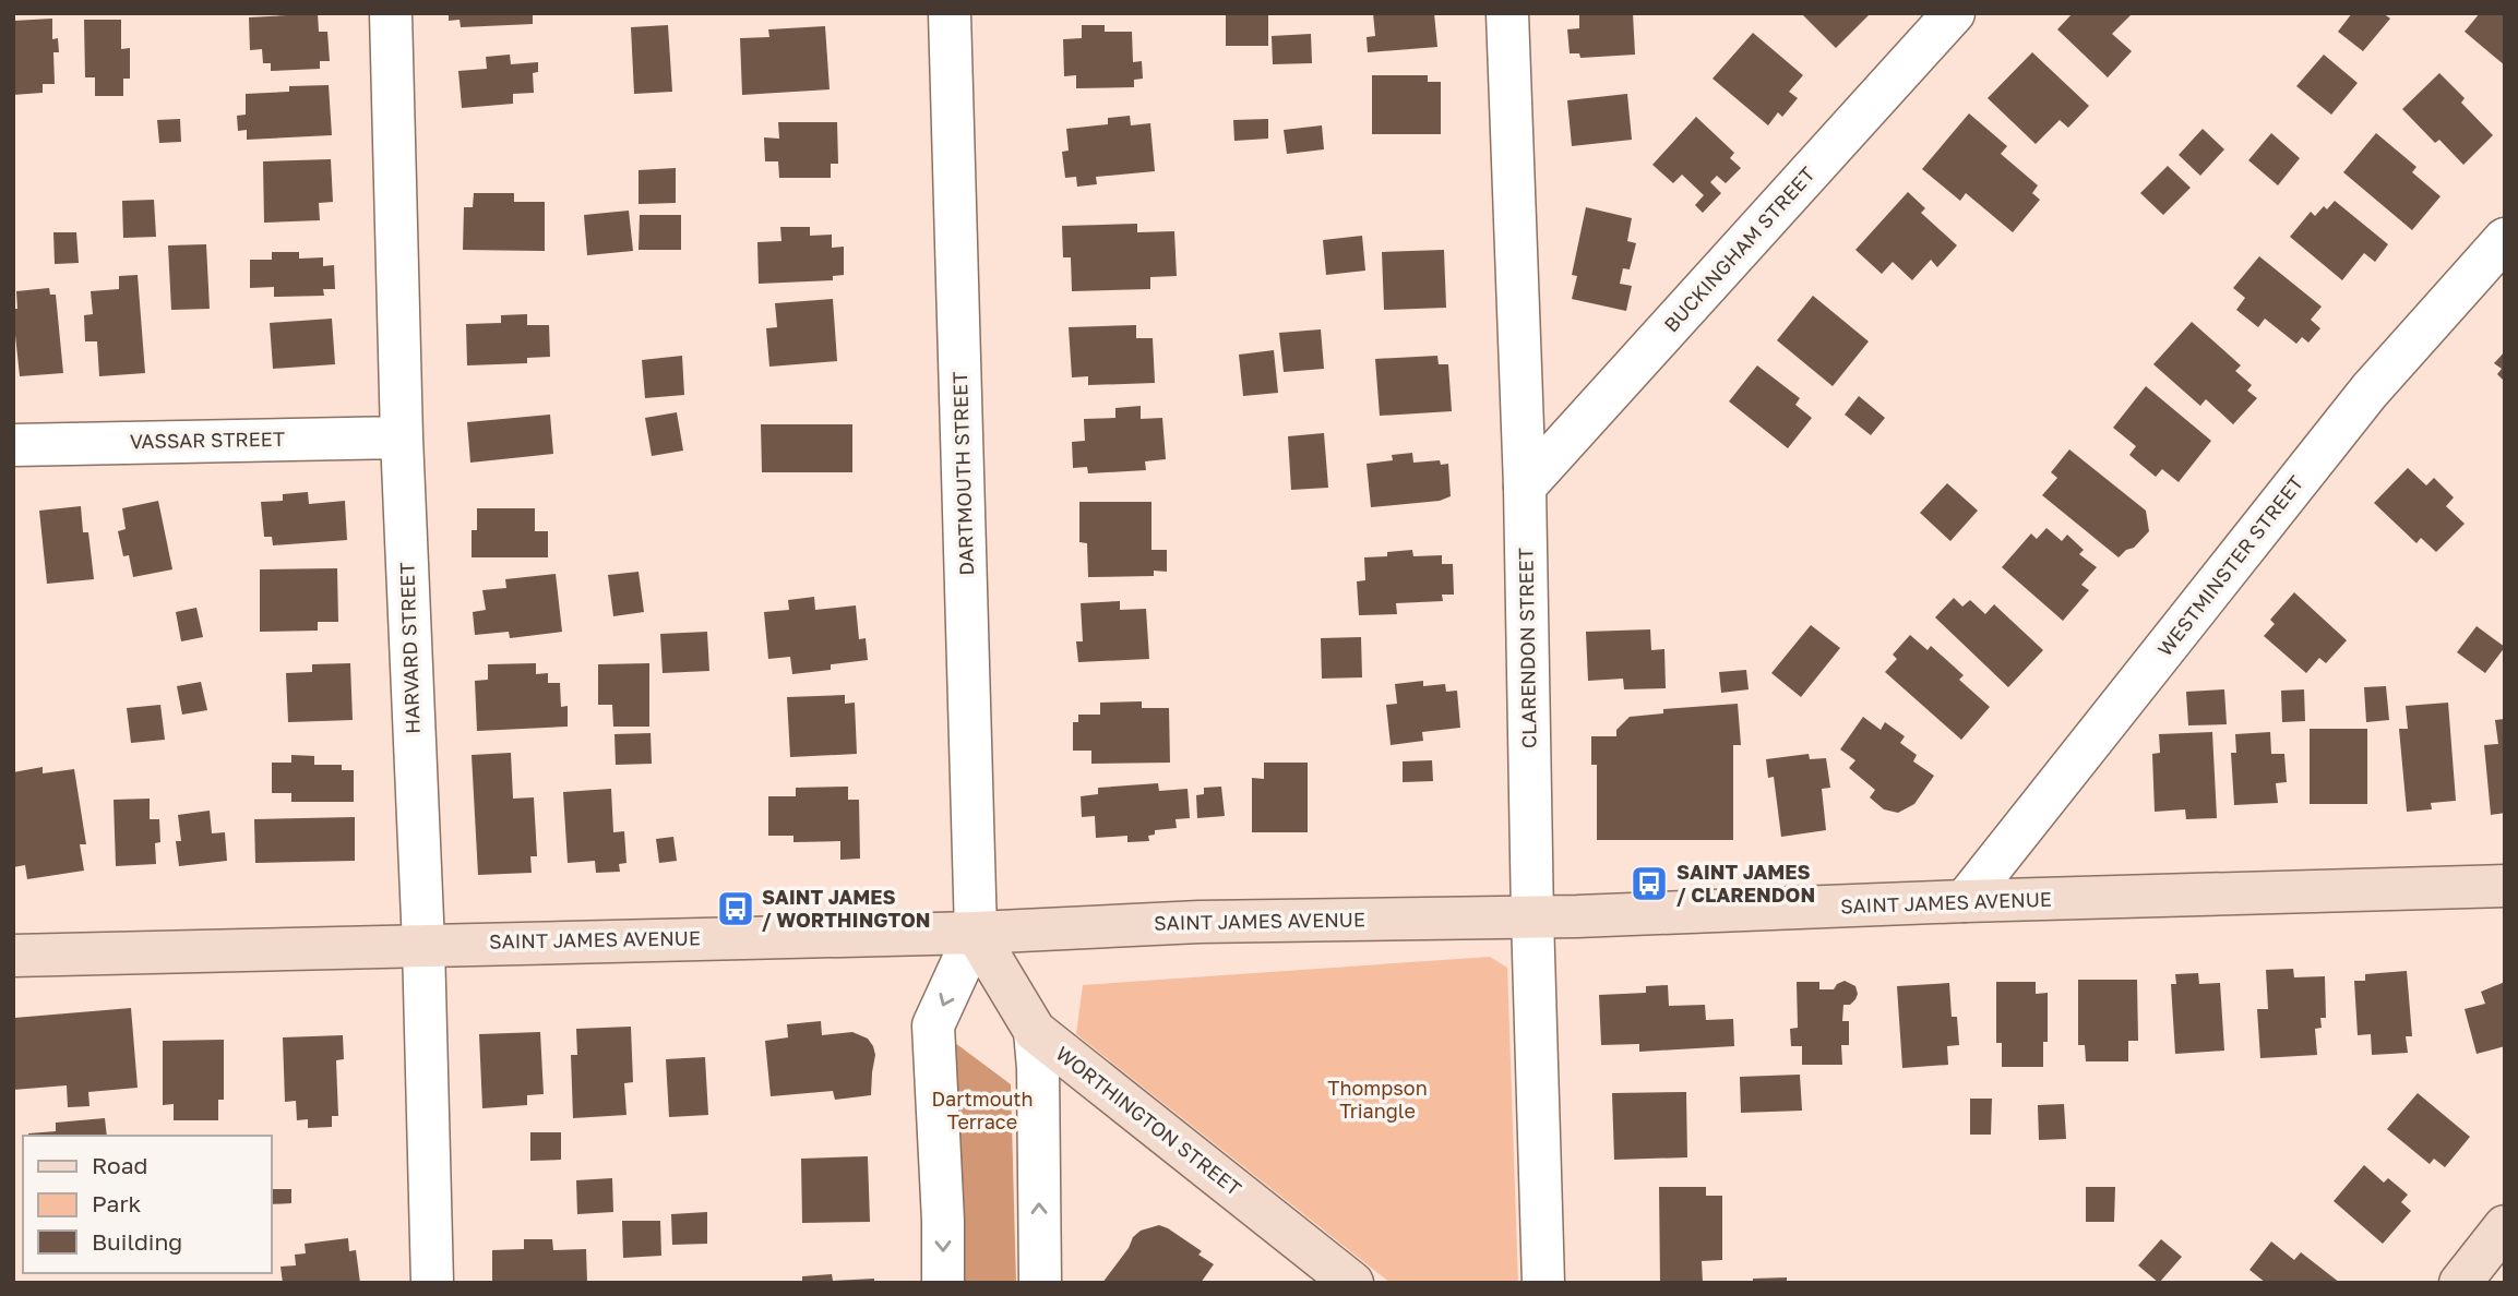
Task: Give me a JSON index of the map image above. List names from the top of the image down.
{
  "streets": {
    "main road": ["SAINT JAMES AVENUE", "WORTHINGTON STREET"],
    "street": [
      "BUCKINGHAM STREET",
      "VASSAR STREET",
      "DARTMOUTH STREET",
      "WESTMINSTER STREET",
      "HARVARD STREET",
      "CLARENDON STREET"
    ]
  },
  "crossings": [
    ["BUCKINGHAM STREET", "CLARENDON STREET"],
    ["VASSAR STREET", "HARVARD STREET"],
    ["DARTMOUTH STREET", "SAINT JAMES AVENUE"],
    ["DARTMOUTH STREET", "WORTHINGTON STREET"],
    ["WESTMINSTER STREET", "SAINT JAMES AVENUE"],
    ["HARVARD STREET", "SAINT JAMES AVENUE"],
    ["CLARENDON STREET", "SAINT JAMES AVENUE"],
    ["SAINT JAMES AVENUE", "WORTHINGTON STREET"]
  ],
  "parks": ["Thompson Triangle", "Dartmouth Terrace"],
  "places": {
    "bus stop": ["SAINT JAMES / CLARENDON", "SAINT JAMES / WORTHINGTON"]
  },
  "legend": ["Road", "Park", "Building"]
}
